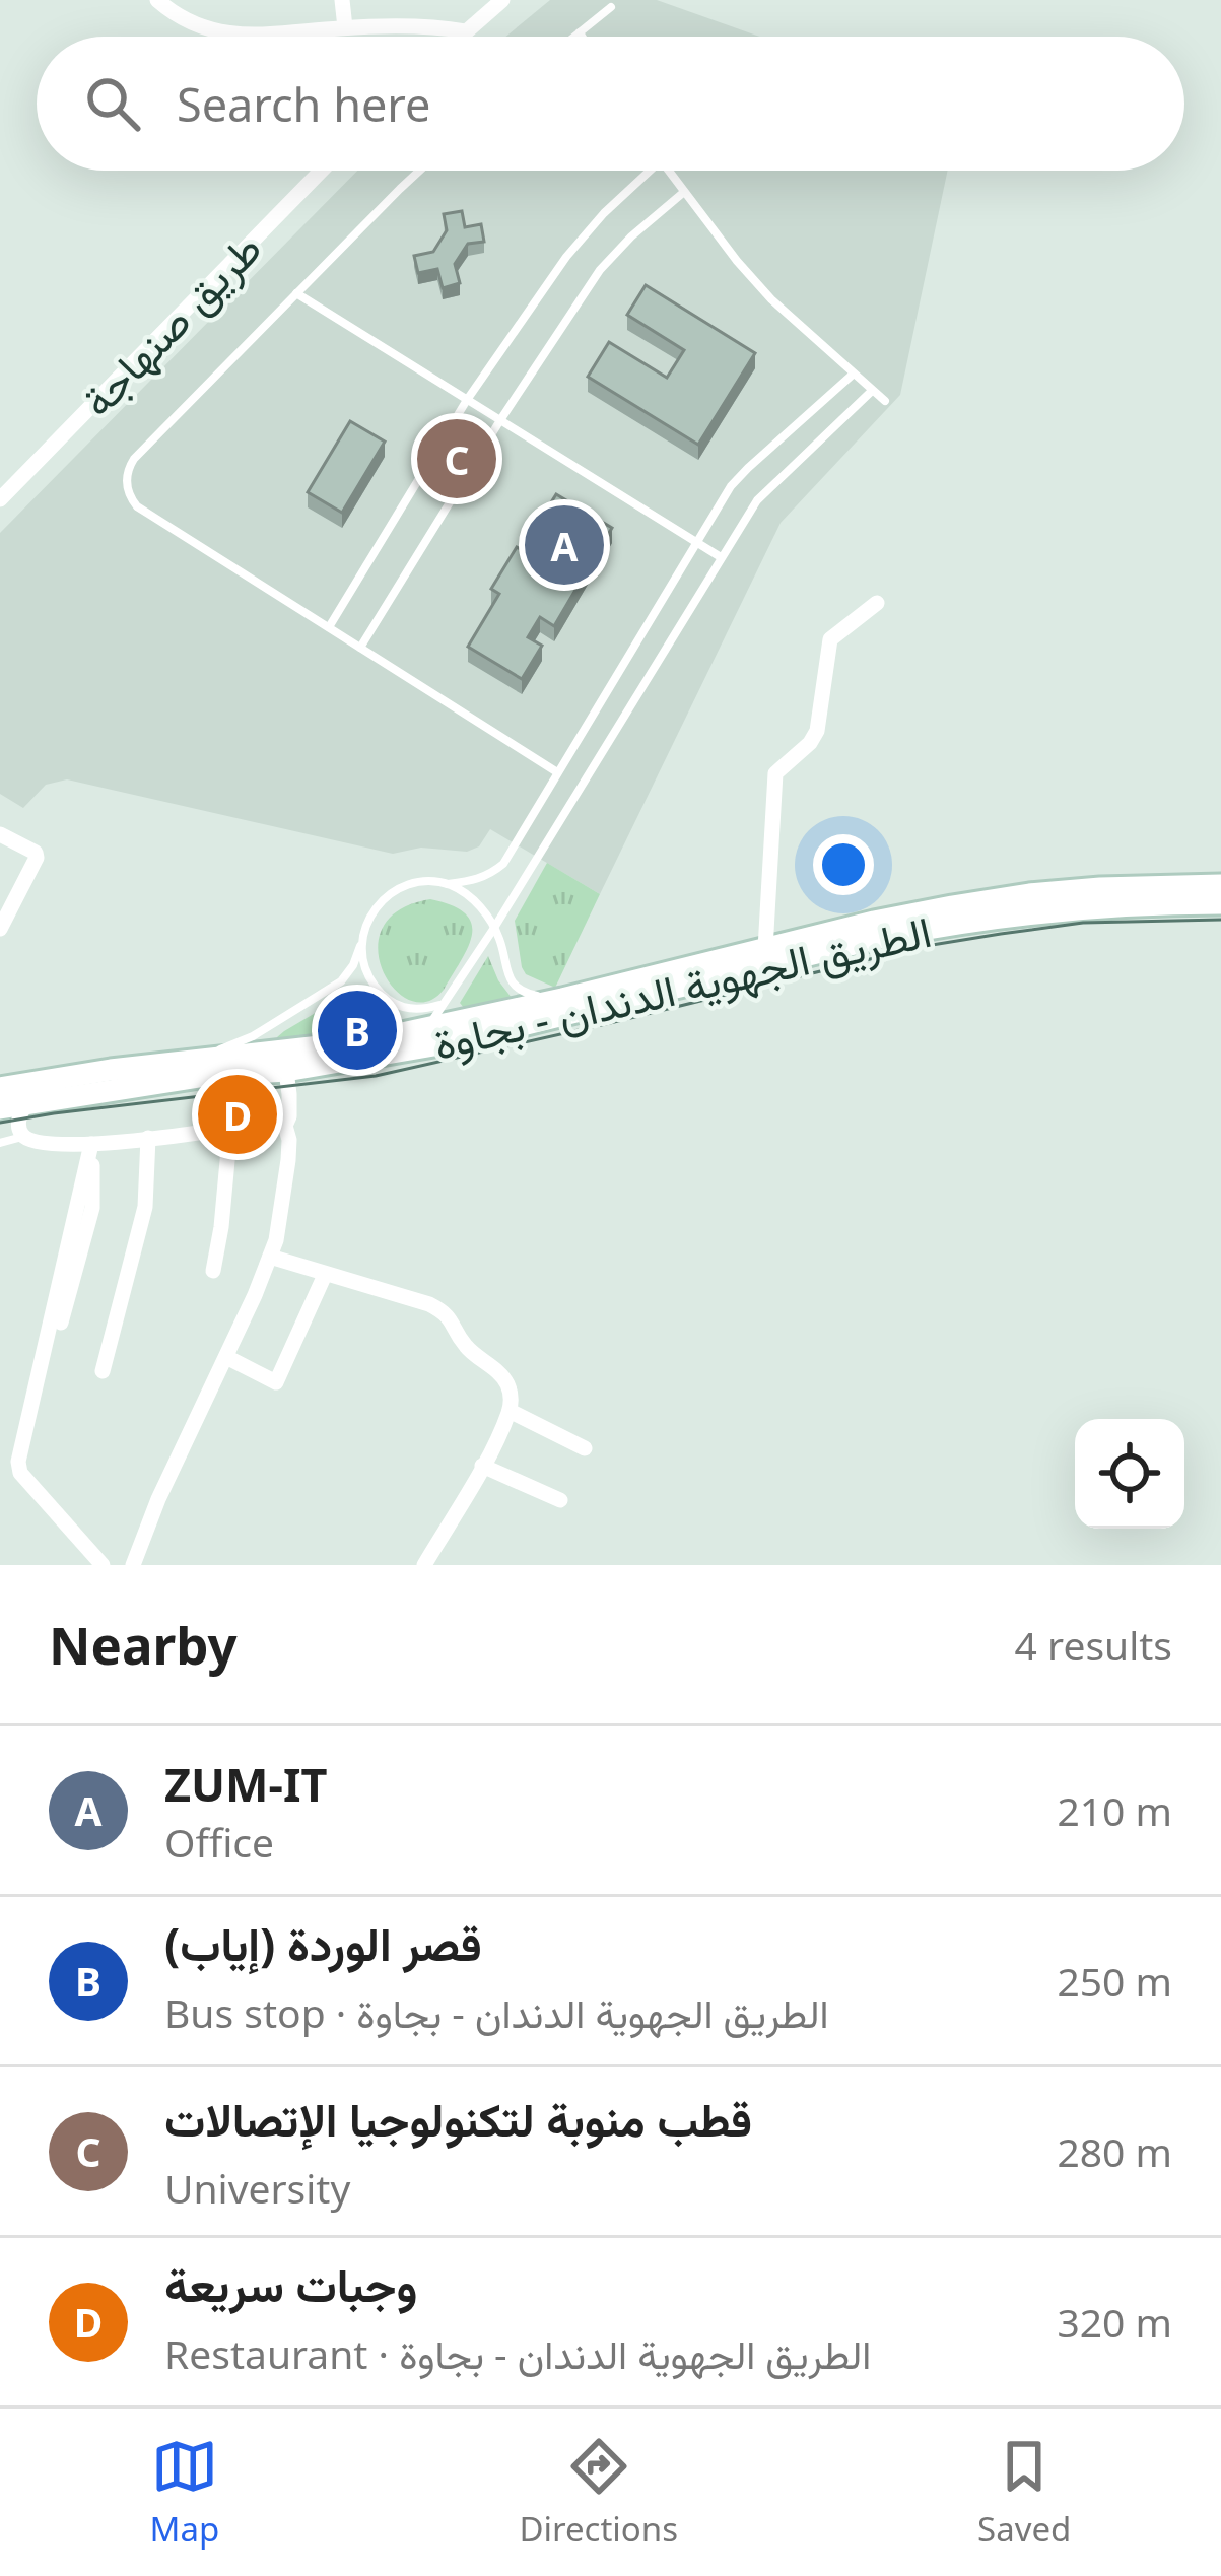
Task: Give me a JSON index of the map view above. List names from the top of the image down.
{
  "streets": {
    "main road": ["الطريق الجهوية الدندان - بجاوة"],
    "street": ["طريق صنهاجة"]
  },
  "page": {
    "search": "Search here",
    "pins": [
      "C",
      "A",
      "B",
      "D"
    ],
    "heading": ["Nearby", "4 results"],
    "list": [
      {
        "mark": "A",
        "name": "ZUM-IT",
        "note": "Office",
        "value": "210 m"
      },
      {
        "mark": "B",
        "name": "قصر الوردة (إياب)",
        "note": "Bus stop · الطريق الجهوية الدندان - بجاوة",
        "value": "250 m"
      },
      {
        "mark": "C",
        "name": "قطب منوبة لتكنولوجيا الإتصالات",
        "note": "University",
        "value": "280 m"
      },
      {
        "mark": "D",
        "name": "وجبات سريعة",
        "note": "Restaurant · الطريق الجهوية الدندان - بجاوة",
        "value": "320 m"
      }
    ],
    "nav": ["Map", "Directions", "Saved"]
  }
}
